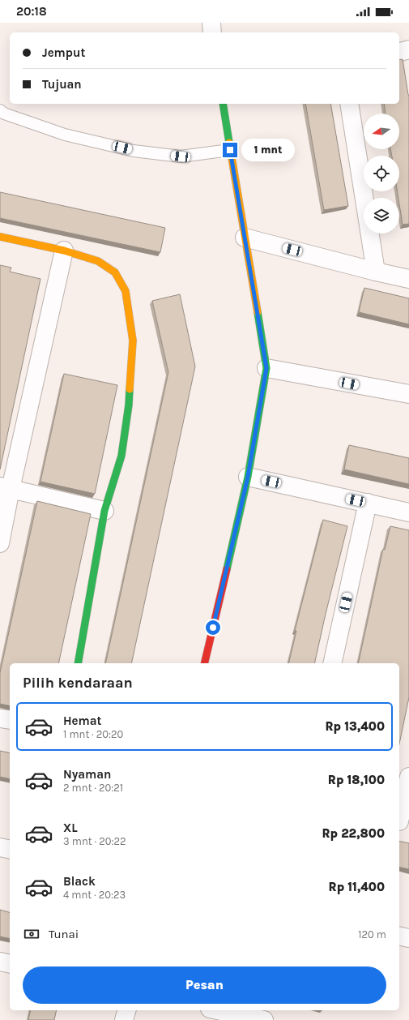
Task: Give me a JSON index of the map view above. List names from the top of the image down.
{
  "north": "left",
  "page": {
    "status": "20:18",
    "banner": ["Jemput", "Tujuan"],
    "bubble": "1 mnt",
    "heading": "Pilih kendaraan",
    "list": [
      {
        "name": "Hemat",
        "note": "1 mnt · 20:20",
        "value": "Rp 13,400"
      },
      {
        "name": "Nyaman",
        "note": "2 mnt · 20:21",
        "value": "Rp 18,100"
      },
      {
        "name": "XL",
        "note": "3 mnt · 20:22",
        "value": "Rp 22,800"
      },
      {
        "name": "Black",
        "note": "4 mnt · 20:23",
        "value": "Rp 11,400"
      }
    ],
    "pay": ["Tunai", "120 m"],
    "buttons": "Pesan"
  }
}
